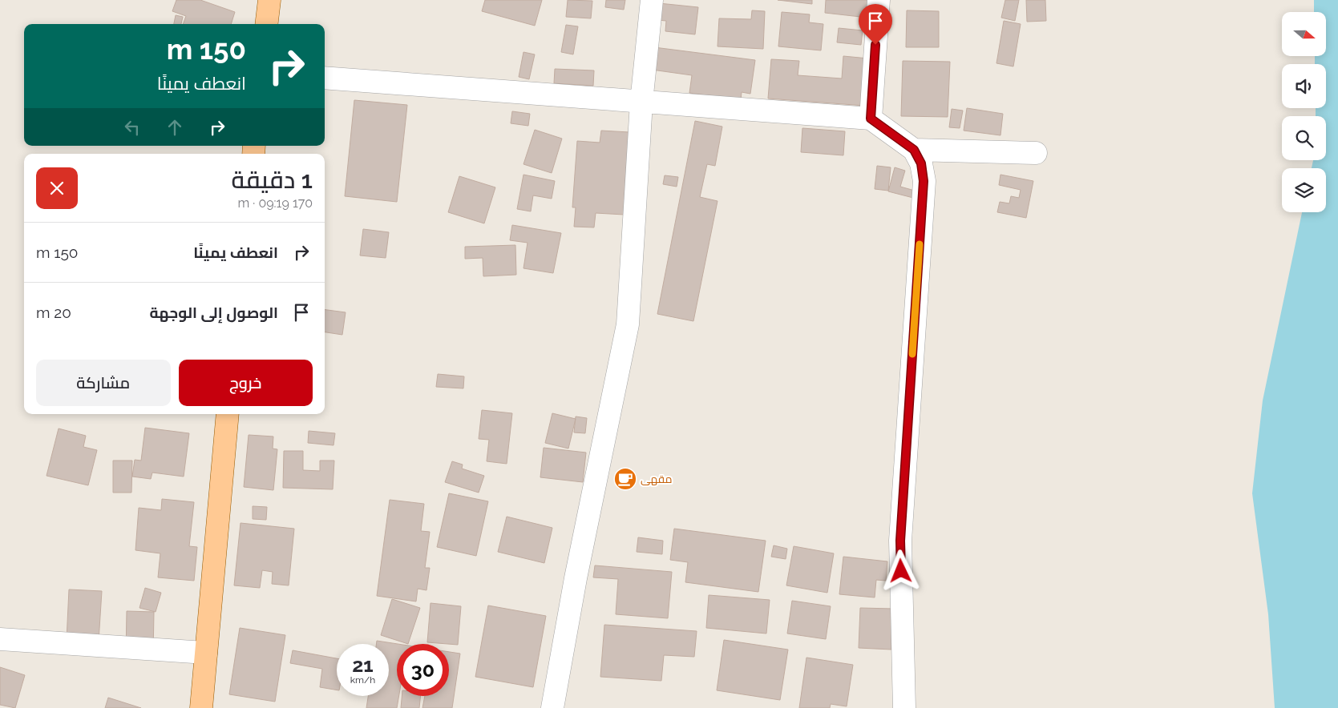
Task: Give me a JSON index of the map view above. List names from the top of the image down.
{
  "places": {
    "cafe": ["مقهى"]
  },
  "north": "right",
  "page": {
    "turn": ["150 m", "انعطف يمينًا"],
    "heading": ["1 دقيقة", "170 m · 09:19"],
    "list": [
      {
        "name": "انعطف يمينًا",
        "value": "150 m"
      },
      {
        "name": "الوصول إلى الوجهة",
        "value": "20 m"
      }
    ],
    "buttons": ["خروج", "مشاركة"],
    "speed": "21 km/h",
    "limit": "30"
  }
}
